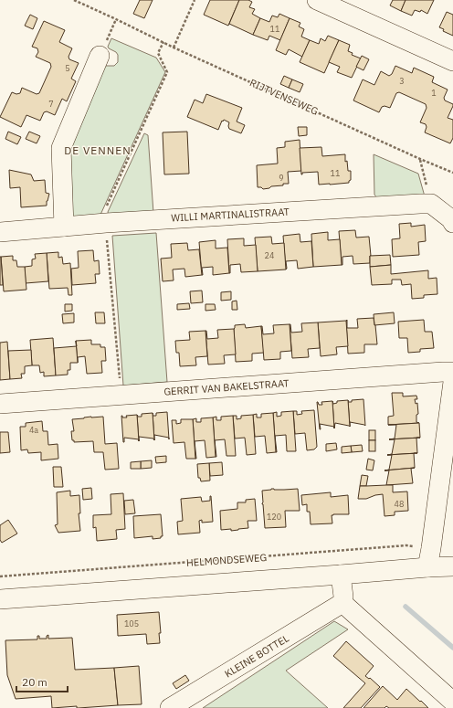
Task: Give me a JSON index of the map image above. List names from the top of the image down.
{
  "streets": {
    "street": ["WILLI MARTINALISTRAAT", "GERRIT VAN BAKELSTRAAT", "KLEINE BOTTEL"],
    "path": ["RIJTVENSEWEG", "HELMONDSEWEG"]
  },
  "districts": ["DE VENNEN"],
  "house_numbers": [
    "11",
    "5",
    "3",
    "1",
    "7",
    "11",
    "9",
    "24",
    "4a",
    "48",
    "120",
    "105"
  ],
  "scale_bar": "20 m"
}
